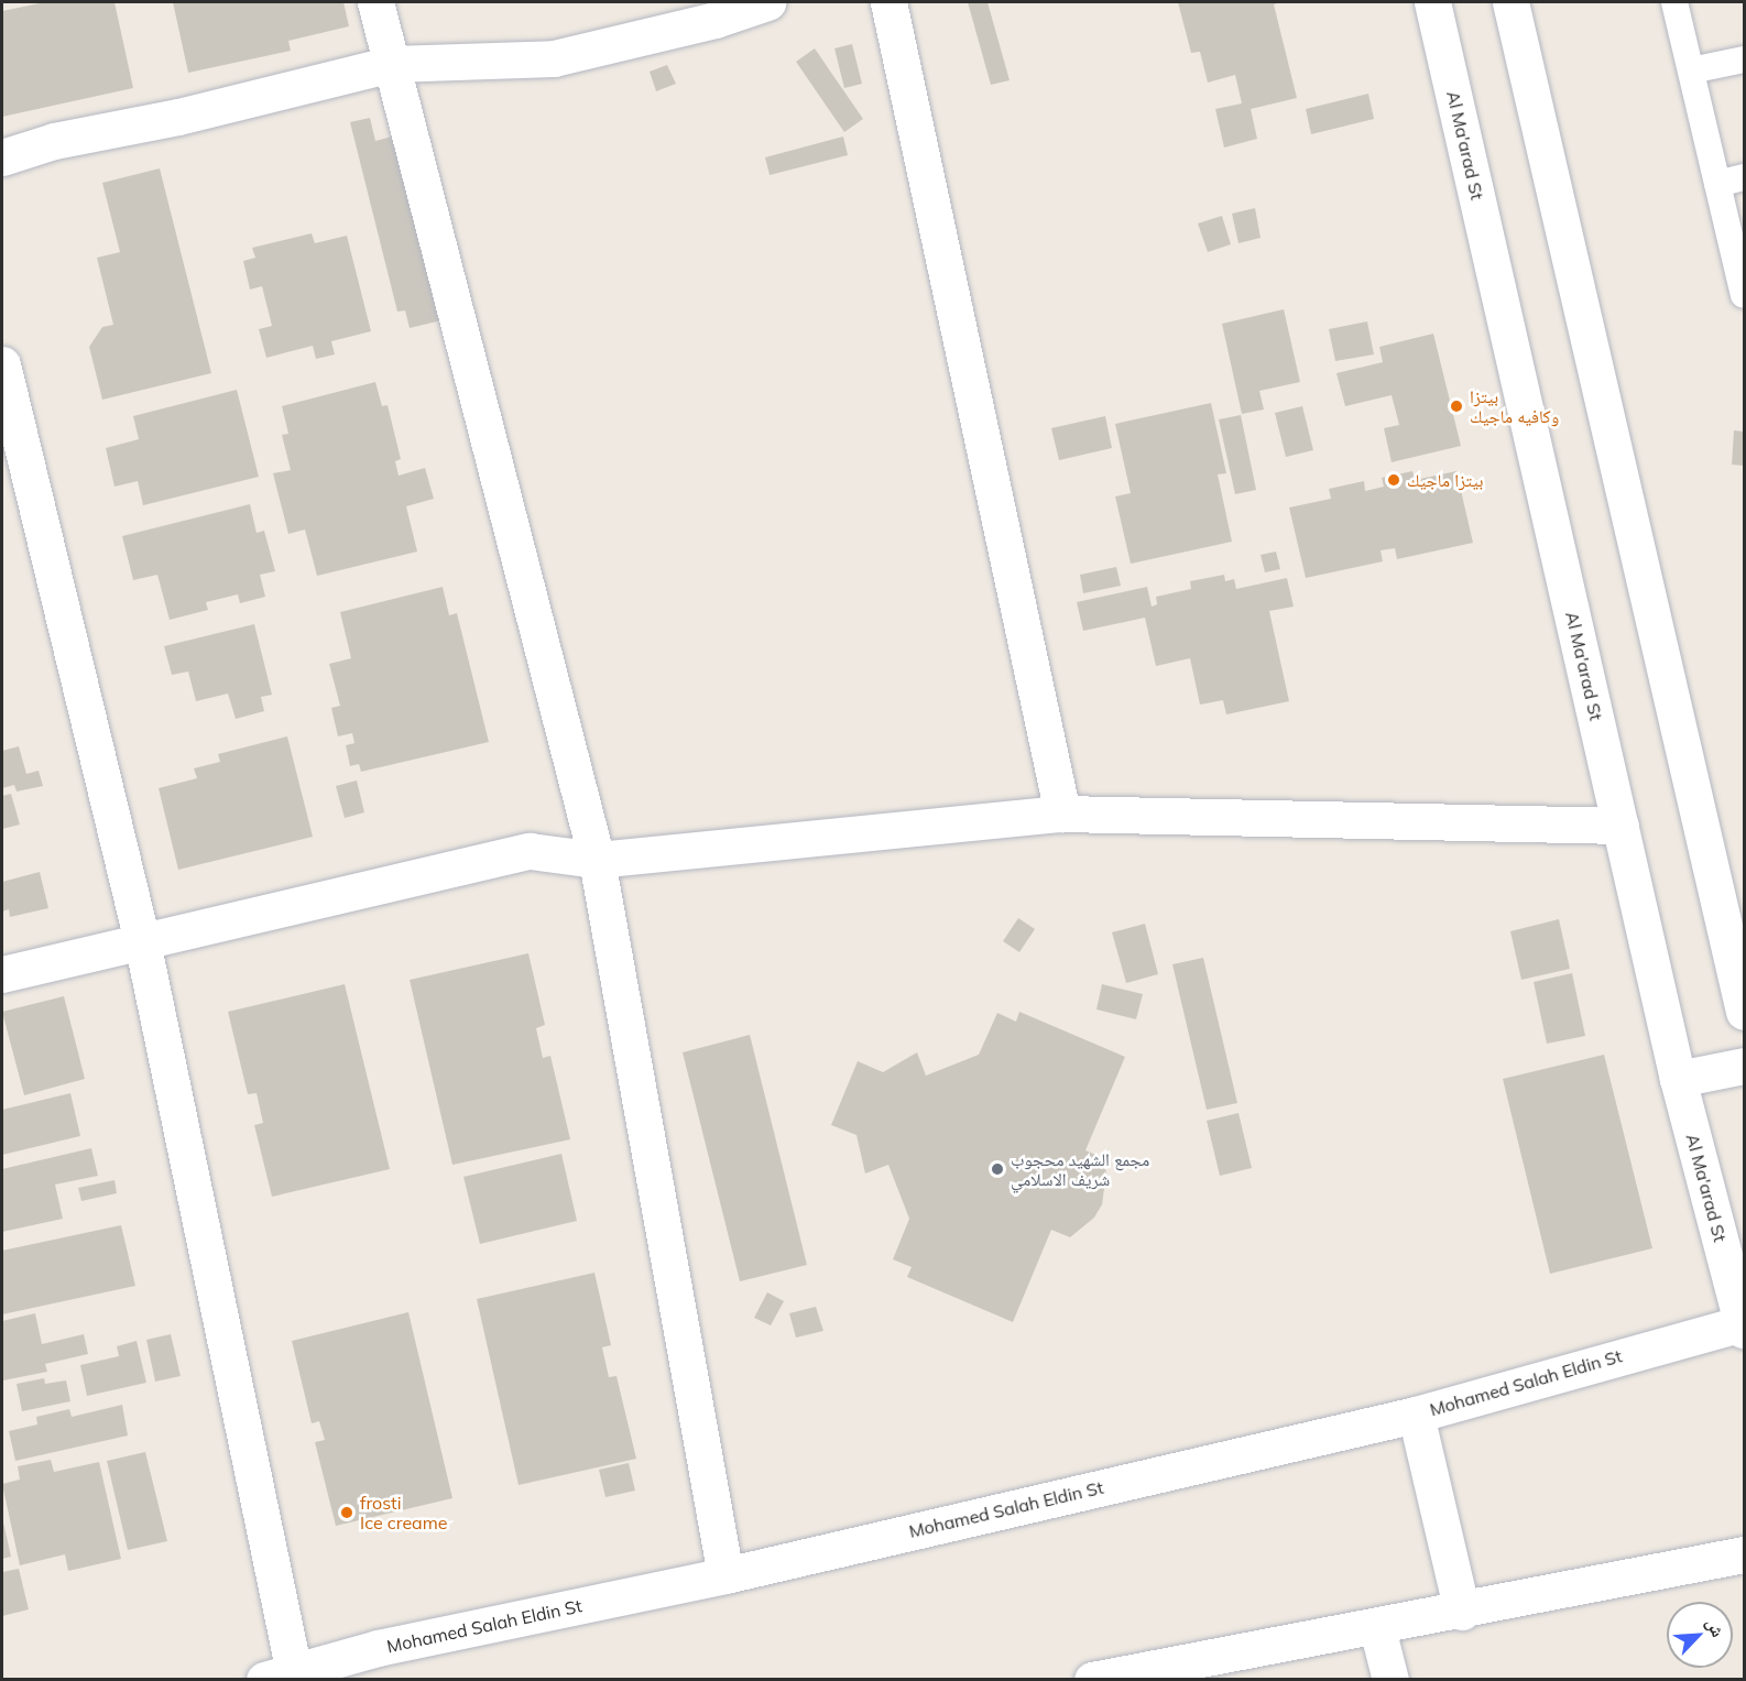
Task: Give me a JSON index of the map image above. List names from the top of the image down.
{
  "streets": {
    "street": ["Al Ma'arad St", "Mohamed Salah Eldin St"]
  },
  "crossings": [
    ["Al Ma'arad St", "Mohamed Salah Eldin St"]
  ],
  "places": [
    "بيتزا وكافيه ماجيك",
    "بيتزا ماجيك",
    "مجمع الشهيد محجوب شريف الاسلامي",
    "frosti Ice creame"
  ],
  "north": "top right"
}
